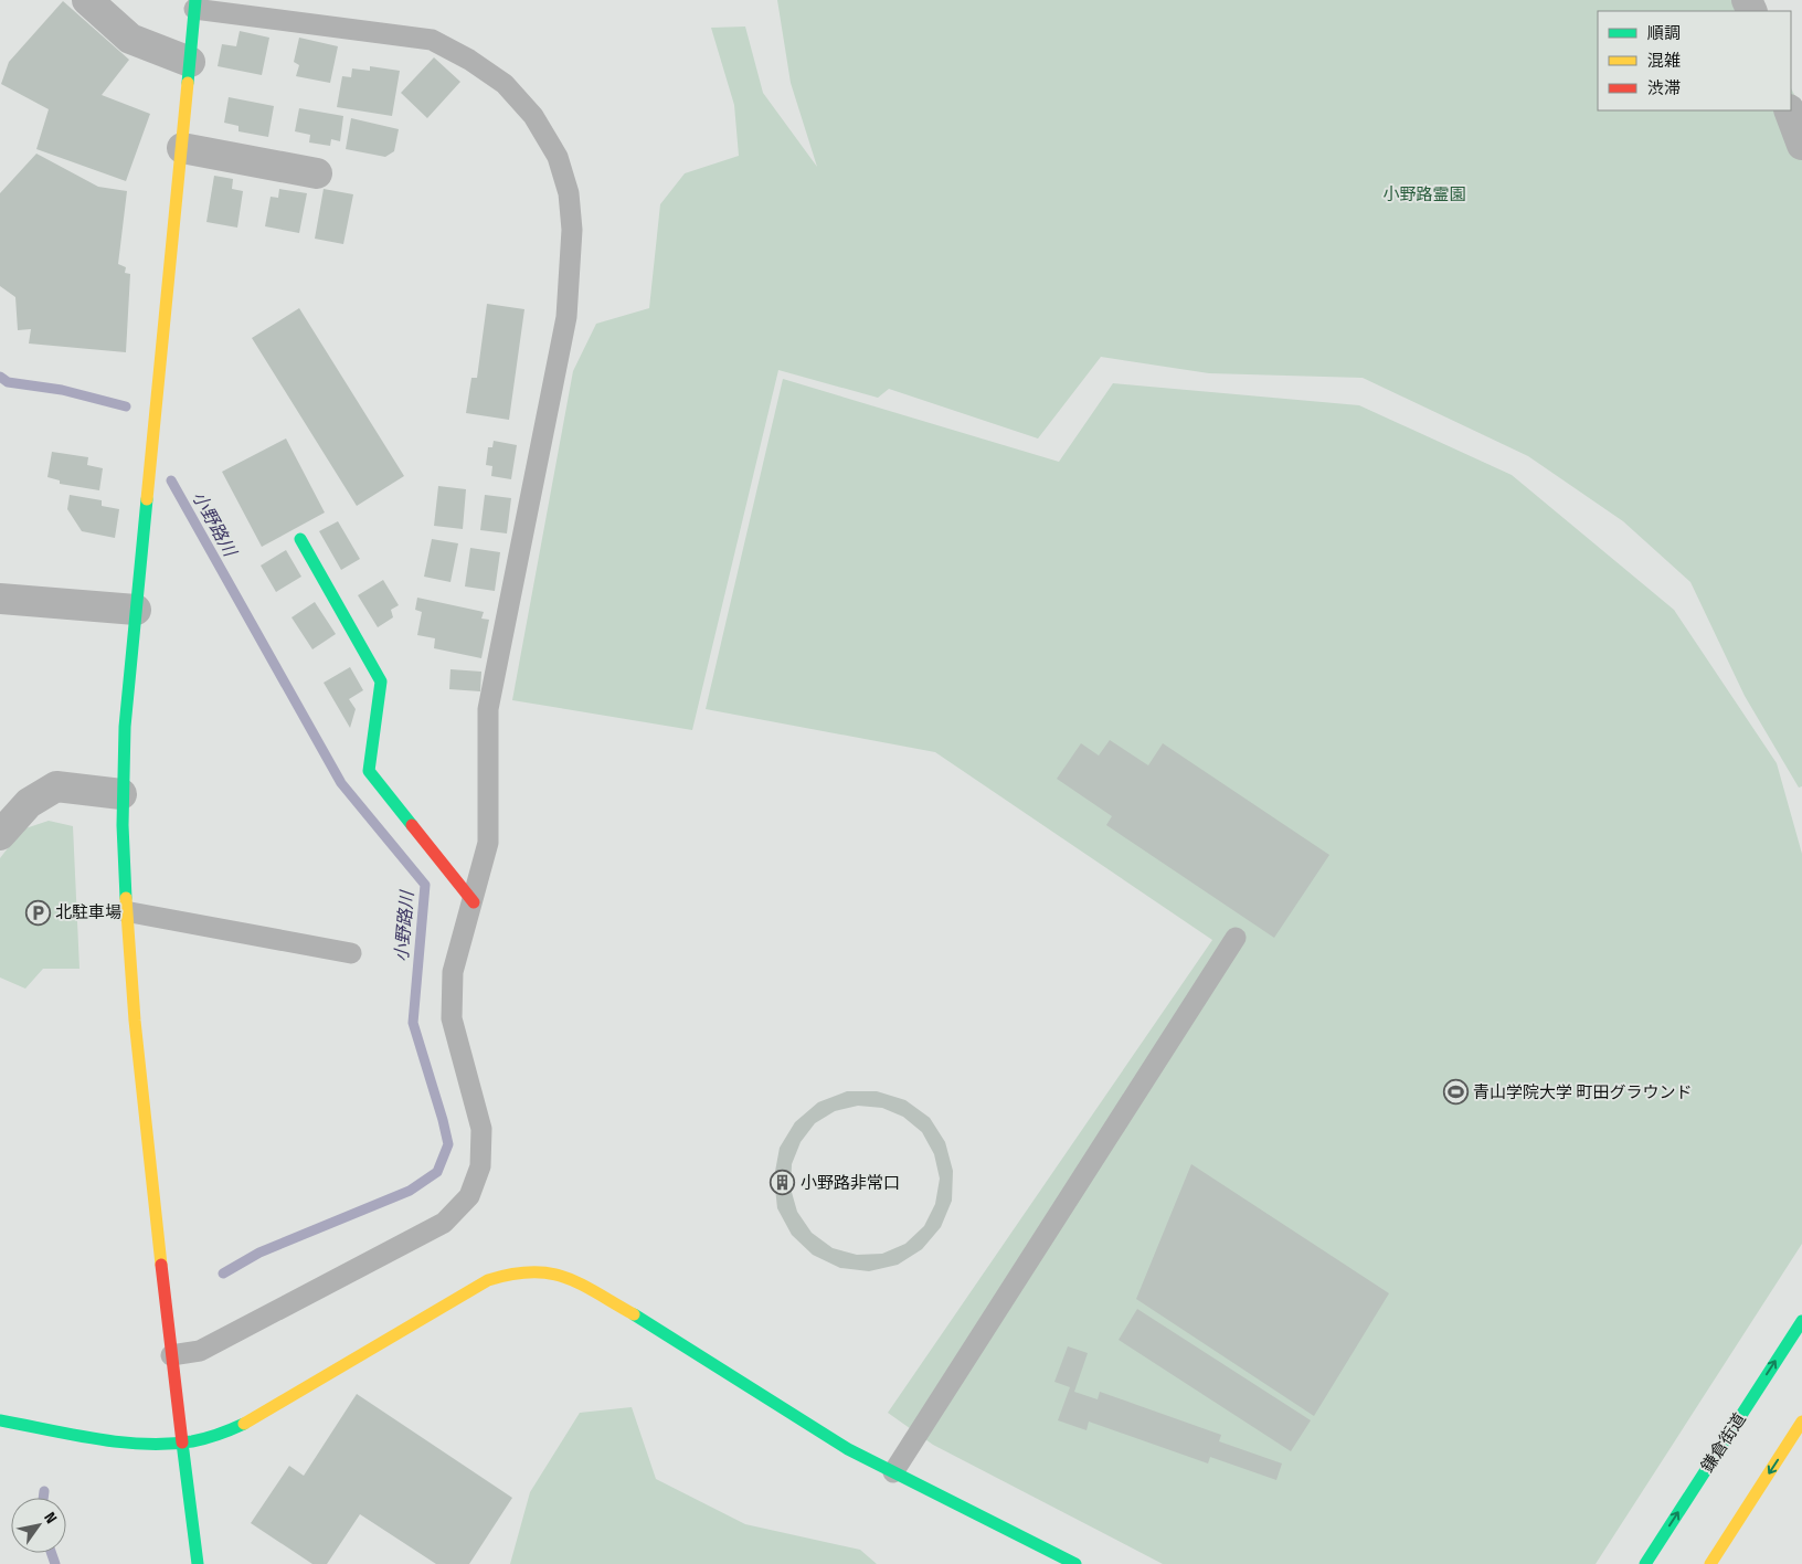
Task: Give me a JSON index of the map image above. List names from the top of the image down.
{
  "streets": {
    "street": ["鎌倉街道"]
  },
  "water": ["小野路川"],
  "parks": ["小野路霊園"],
  "places": {
    "parking": ["北駐車場"],
    "sports": ["青山学院大学 町田グラウンド"],
    "building": ["小野路非常口"]
  },
  "legend": ["順調", "混雑", "渋滞"],
  "north": "top right"
}
